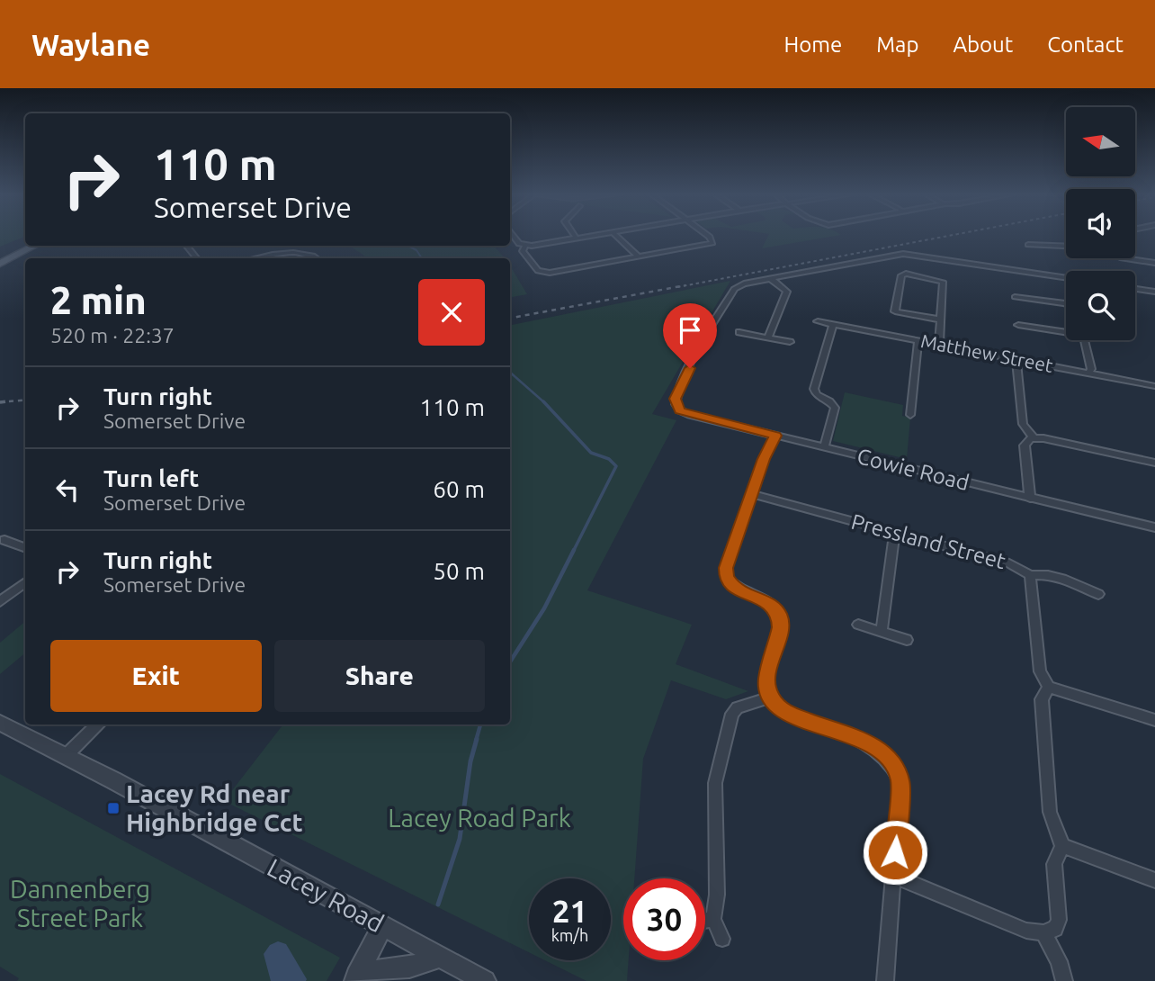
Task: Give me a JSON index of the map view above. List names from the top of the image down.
{
  "streets": {
    "street": [
      "Matthew Street",
      "Cowie Road",
      "Pressland Street",
      "Lacey Road"
    ]
  },
  "parks": ["Lacey Road Park", "Dannenberg Street Park"],
  "places": {
    "transit": ["Lacey Rd near Highbridge Cct"]
  },
  "north": "left",
  "page": {
    "header": "Waylane",
    "nav": [
      "Home",
      "Map",
      "About",
      "Contact"
    ],
    "turn": ["110 m", "Somerset Drive"],
    "heading": ["2 min", "520 m · 22:37"],
    "list": [
      {
        "name": "Turn right",
        "note": "Somerset Drive",
        "value": "110 m"
      },
      {
        "name": "Turn left",
        "note": "Somerset Drive",
        "value": "60 m"
      },
      {
        "name": "Turn right",
        "note": "Somerset Drive",
        "value": "50 m"
      }
    ],
    "buttons": ["Exit", "Share"],
    "speed": "21 km/h",
    "limit": "30"
  }
}
